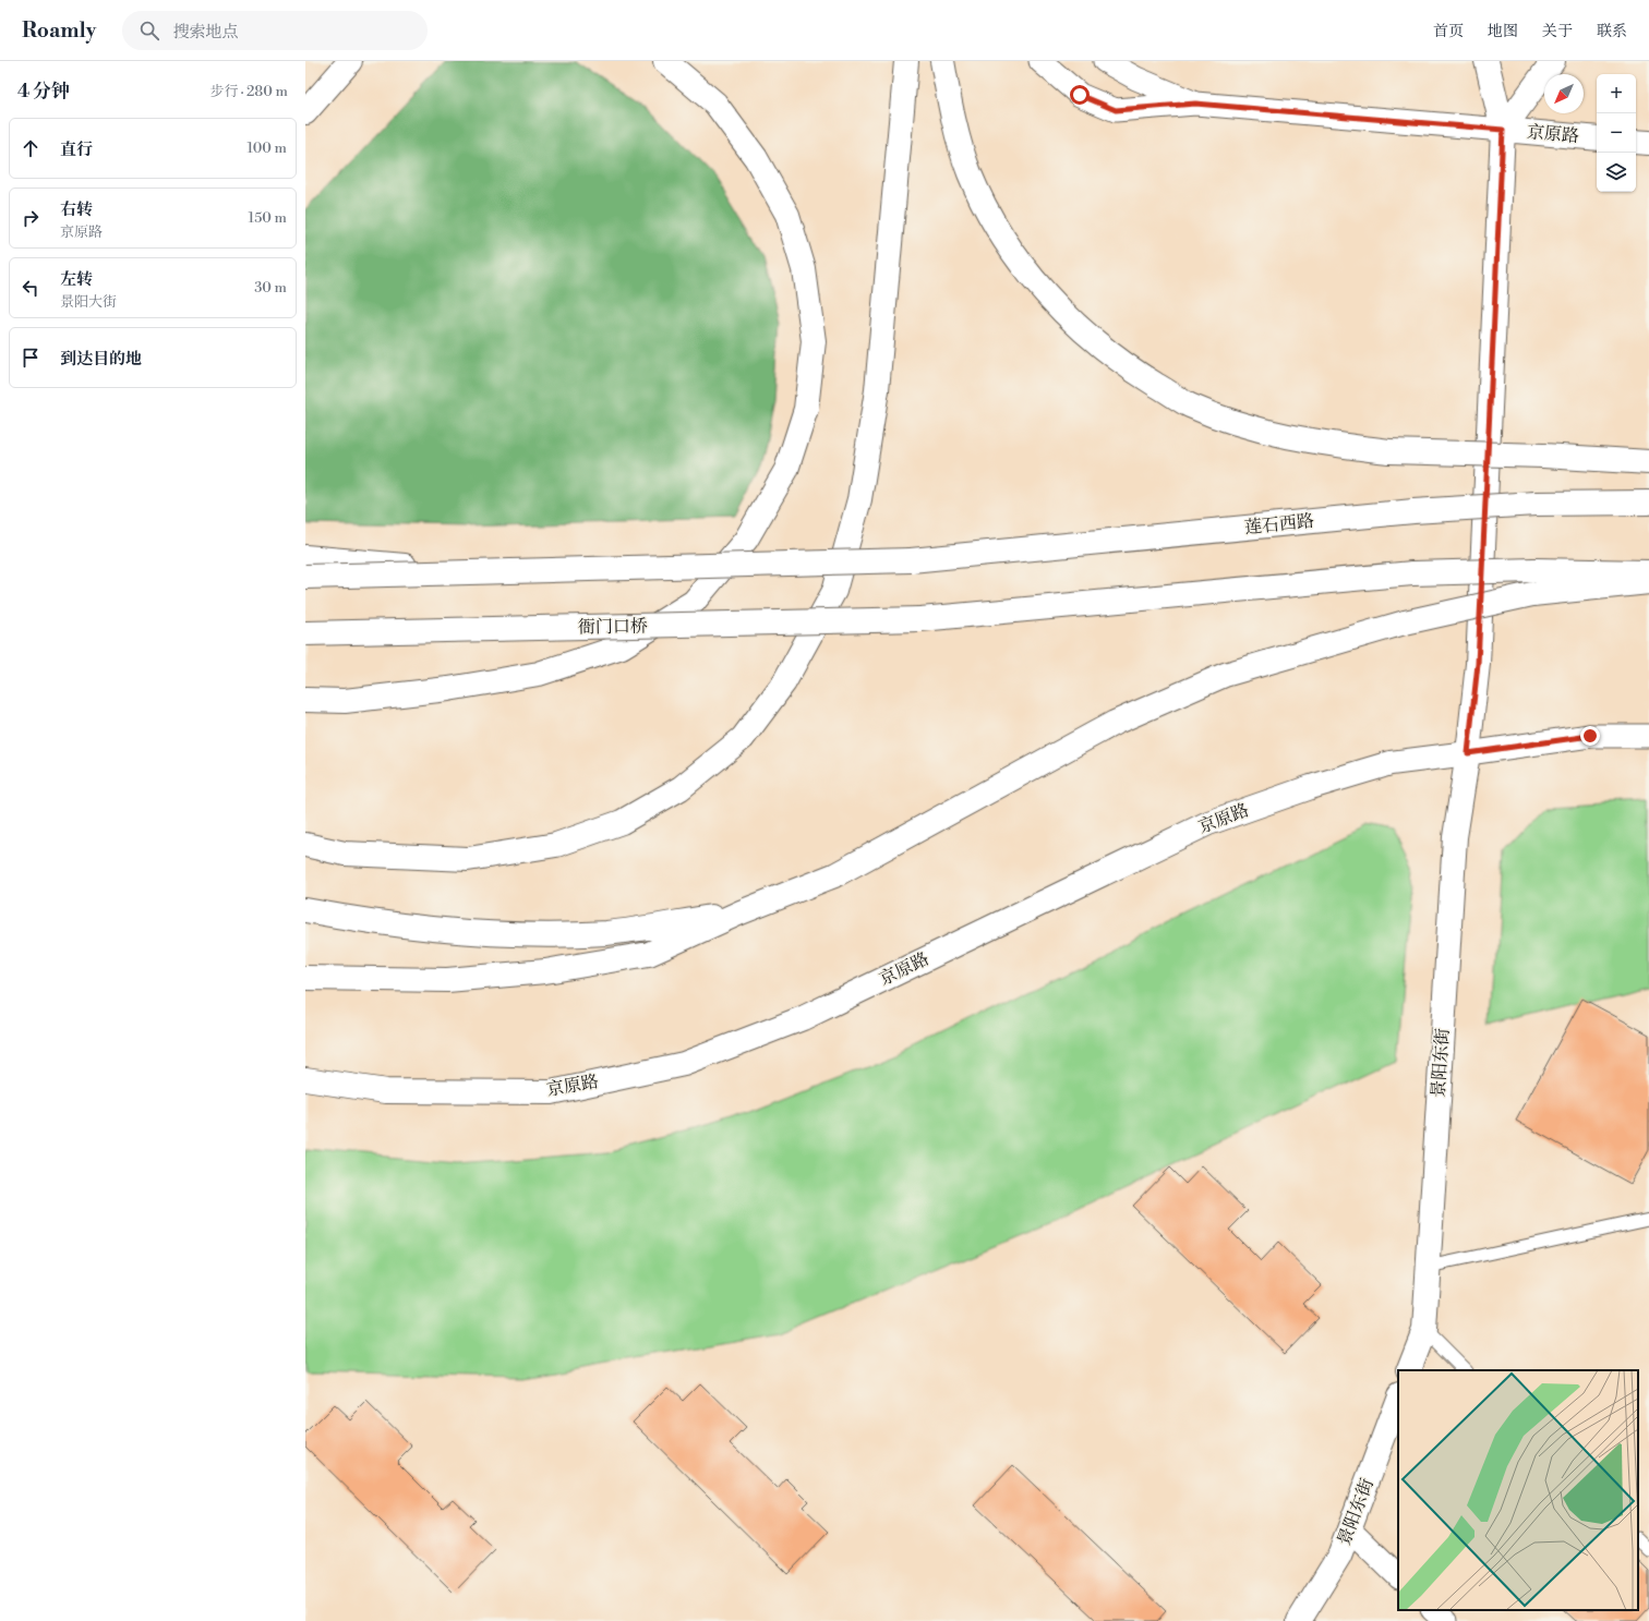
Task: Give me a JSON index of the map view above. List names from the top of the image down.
{
  "streets": {
    "main road": [
      "京原路",
      "莲石西路",
      "衙门口桥",
      "景阳东街"
    ]
  },
  "crossings": [
    ["京原路", "景阳东街"]
  ],
  "north": "bottom left",
  "page": {
    "header": "Roamly",
    "search": "搜索地点",
    "nav": [
      "首页",
      "地图",
      "关于",
      "联系"
    ],
    "heading": ["4 分钟", "步行 · 280 m"],
    "map_buttons": ["+", "−"],
    "list": [
      ["直行", "100 m"],
      ["右转", "京原路", "150 m"],
      ["左转", "景阳大街", "30 m"],
      "到达目的地"
    ]
  }
}
